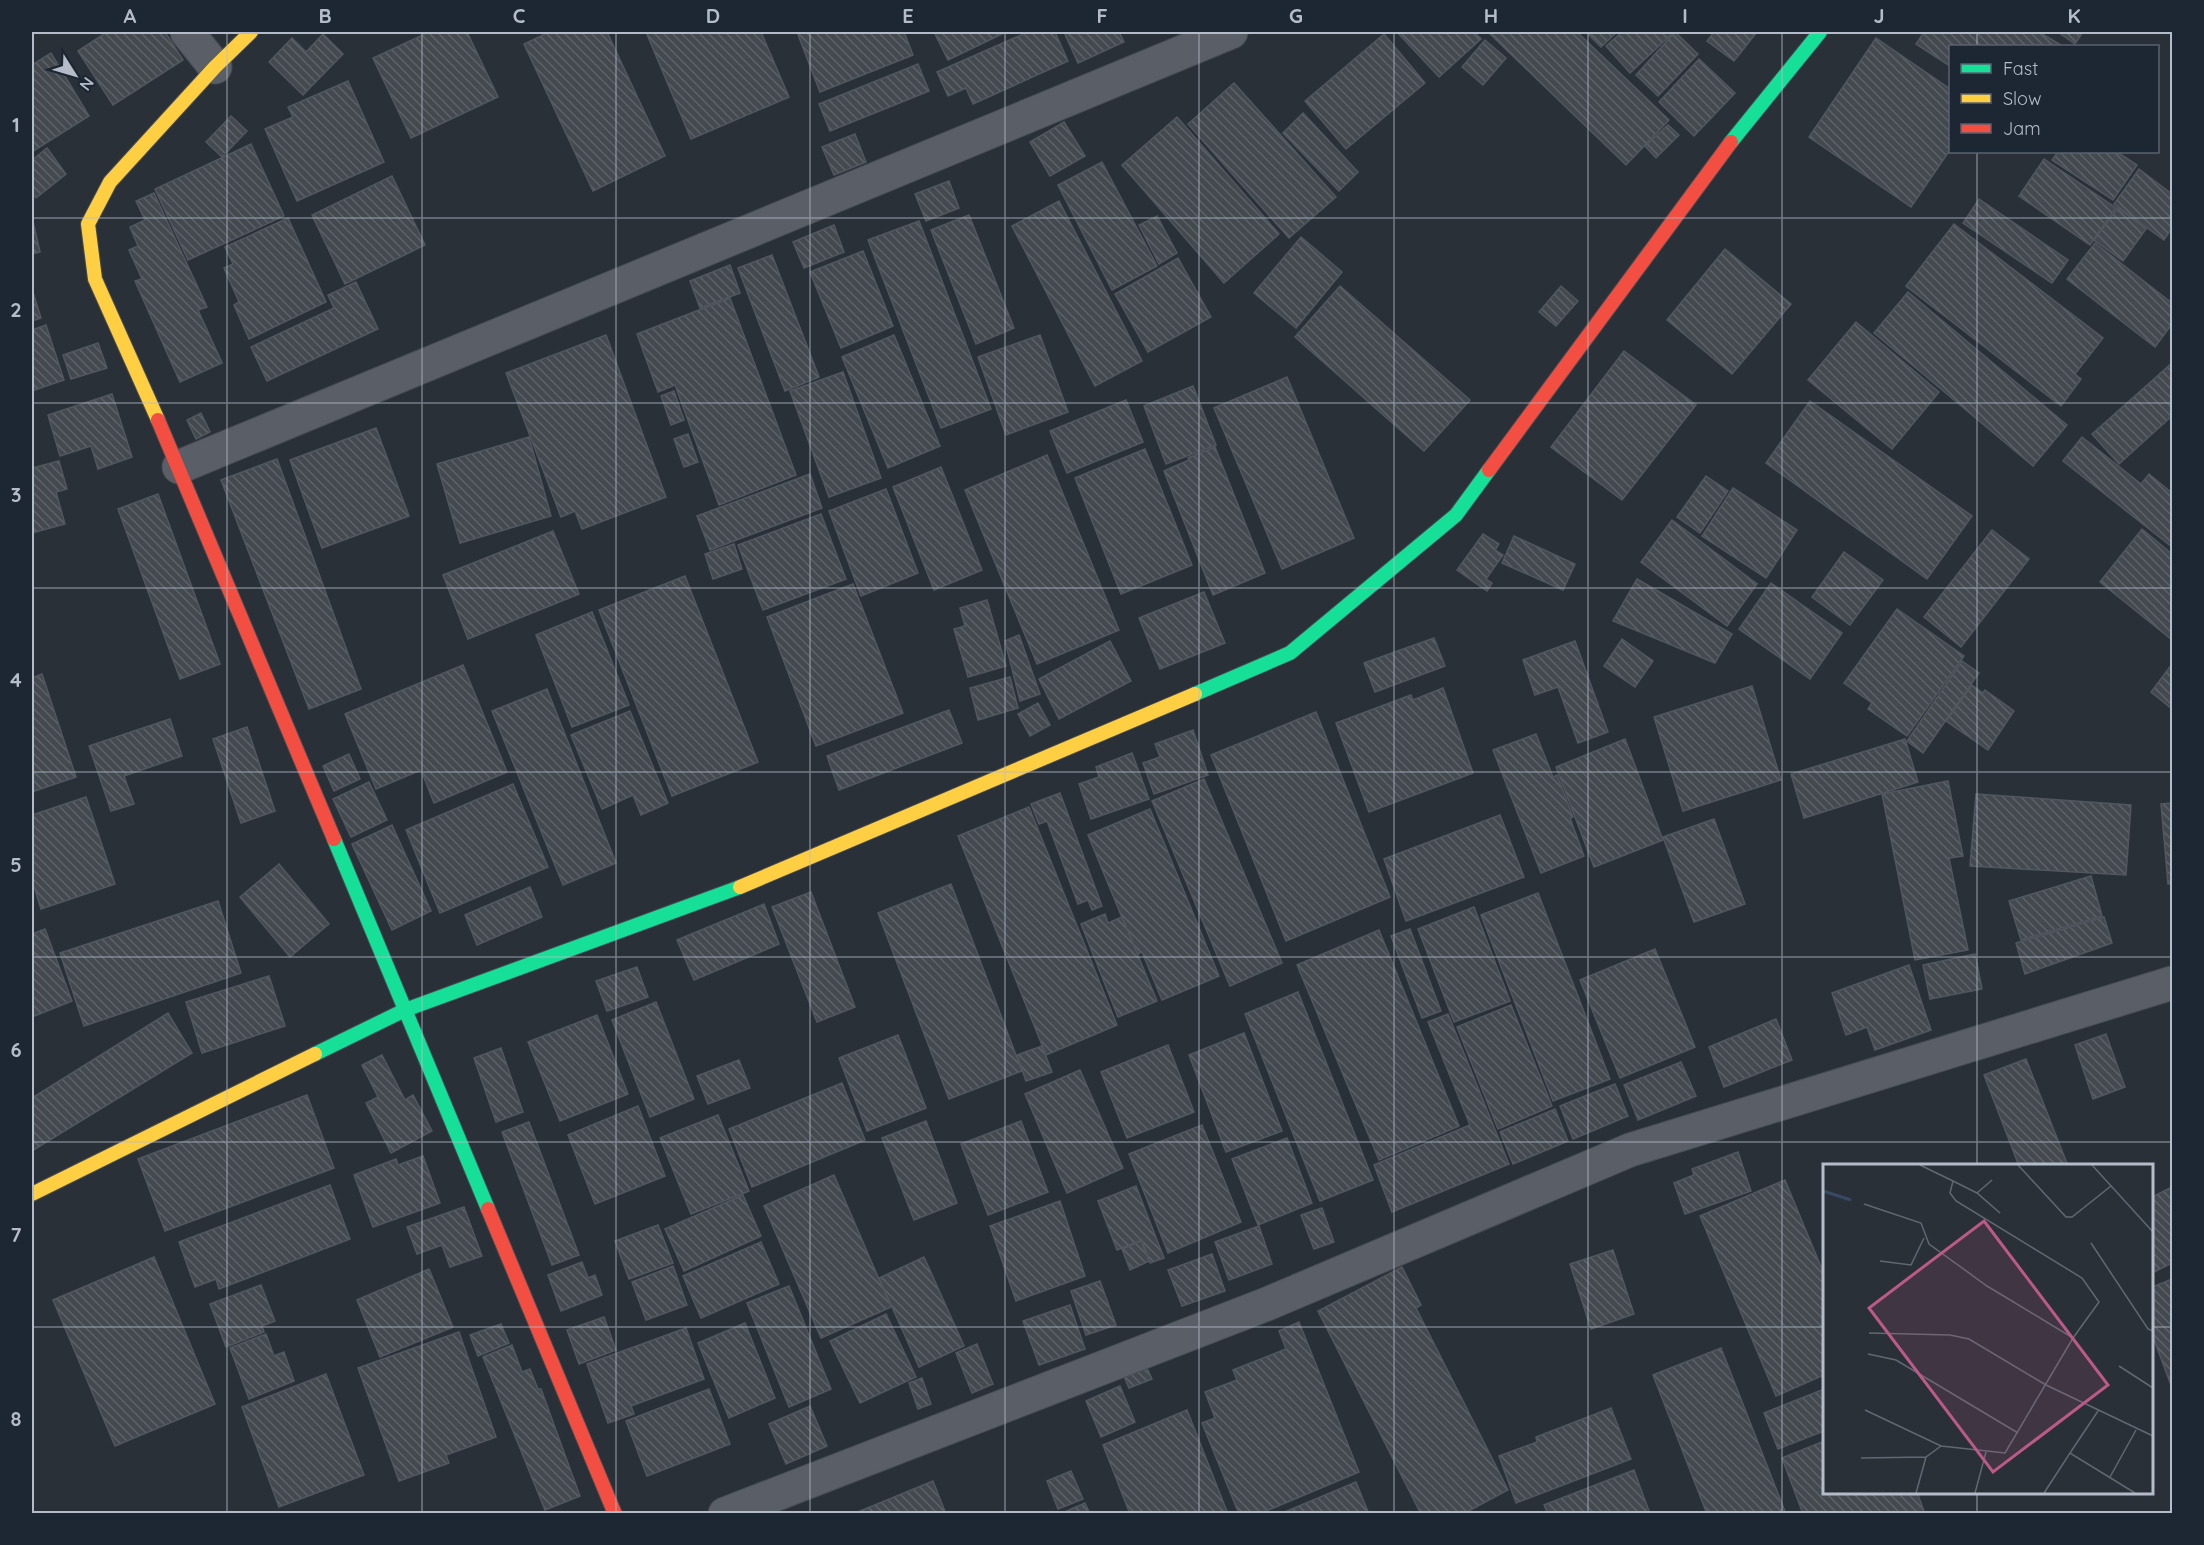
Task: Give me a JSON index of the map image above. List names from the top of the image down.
{
  "legend": ["Fast", "Slow", "Jam"],
  "north": "bottom right",
  "grid": {
    "columns": [
      "A",
      "B",
      "C",
      "D",
      "E",
      "F",
      "G",
      "H",
      "I",
      "J",
      "K"
    ],
    "rows": [
      "1",
      "2",
      "3",
      "4",
      "5",
      "6",
      "7",
      "8"
    ]
  }
}
